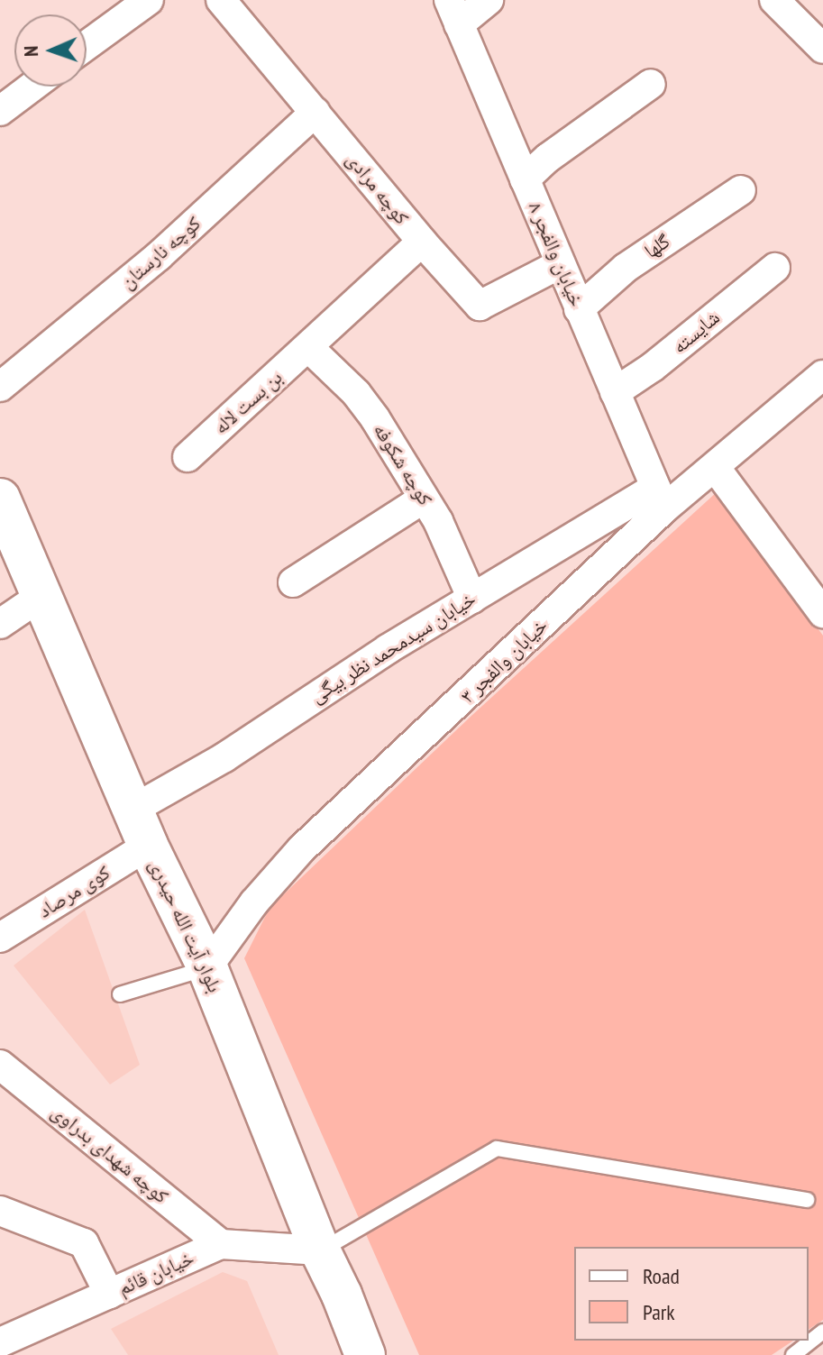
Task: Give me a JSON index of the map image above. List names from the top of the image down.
{
  "streets": {
    "main road": ["بلوار آیت الله حیدری"],
    "street": [
      "کوچه مرادی",
      "گلها",
      "کوچه نارستان",
      "خیابان والفجر ۸",
      "شایسته",
      "بن بست لاله",
      "کوچه شکوفه",
      "خیابان سیدمحمد نظر بیگی",
      "خیابان والفجر ۳",
      "کوی مرصاد",
      "کوچه شهدای بدراوی",
      "خیابان قائم"
    ]
  },
  "crossings": [
    ["کوچه مرادی", "کوچه نارستان"],
    ["کوچه مرادی", "خیابان والفجر ۸"],
    ["کوچه مرادی", "بن بست لاله"],
    ["گلها", "خیابان والفجر ۸"],
    ["خیابان والفجر ۸", "شایسته"],
    ["خیابان والفجر ۸", "خیابان سیدمحمد نظر بیگی"],
    ["خیابان والفجر ۸", "خیابان والفجر ۳"],
    ["بن بست لاله", "کوچه شکوفه"],
    ["کوچه شکوفه", "خیابان سیدمحمد نظر بیگی"],
    ["خیابان سیدمحمد نظر بیگی", "خیابان والفجر ۳"],
    ["خیابان سیدمحمد نظر بیگی", "بلوار آیت الله حیدری"],
    ["خیابان والفجر ۳", "بلوار آیت الله حیدری"],
    ["کوی مرصاد", "بلوار آیت الله حیدری"],
    ["بلوار آیت الله حیدری", "خیابان قائم"],
    ["کوچه شهدای بدراوی", "خیابان قائم"]
  ],
  "legend": ["Road", "Park"],
  "north": "left"
}
